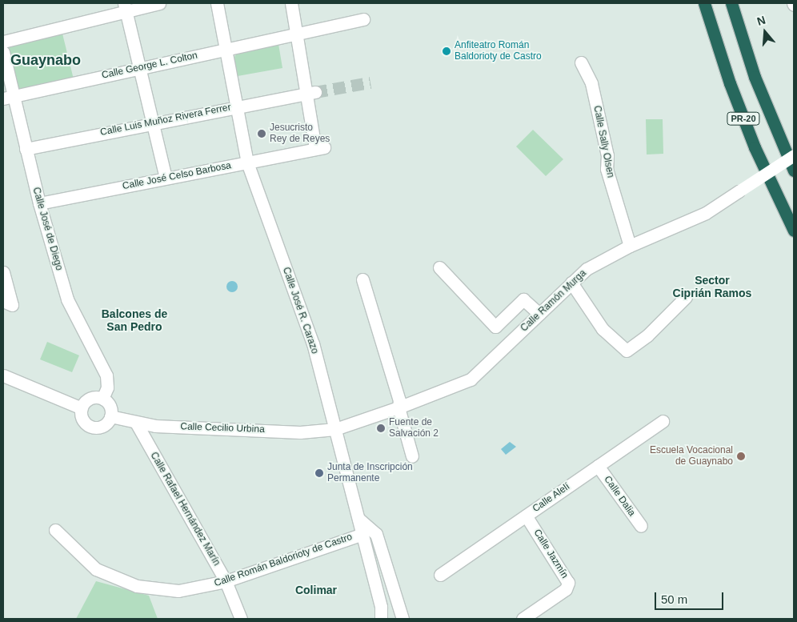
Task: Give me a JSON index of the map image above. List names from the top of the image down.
{
  "streets": {
    "highway": ["PR-20"],
    "street": [
      "Calle George L. Colton",
      "Calle Luis Muñoz Rivera Ferrer",
      "Calle Sally Olsen",
      "Calle José Celso Barbosa",
      "Calle José de Diego",
      "Calle Ramón Murga",
      "Calle José R. Carazo",
      "Calle Cecilio Urbina",
      "Calle Dalia",
      "Calle Alelí",
      "Calle Rafael Hernández Marín",
      "Calle Jazmín",
      "Calle Román Baldorioty de Castro"
    ]
  },
  "crossings": [
    ["Calle George L. Colton", "Calle José de Diego"],
    ["Calle George L. Colton", "Calle José R. Carazo"],
    ["Calle Luis Muñoz Rivera Ferrer", "Calle José Celso Barbosa"],
    ["Calle Luis Muñoz Rivera Ferrer", "Calle José de Diego"],
    ["Calle Luis Muñoz Rivera Ferrer", "Calle José R. Carazo"],
    ["Calle Sally Olsen", "Calle Ramón Murga"],
    ["Calle José Celso Barbosa", "Calle José de Diego"],
    ["Calle José Celso Barbosa", "Calle José R. Carazo"],
    ["Calle José de Diego", "Calle Cecilio Urbina"],
    ["Calle Ramón Murga", "Calle José R. Carazo"],
    ["Calle Ramón Murga", "Calle Cecilio Urbina"],
    ["Calle José R. Carazo", "Calle Cecilio Urbina"],
    ["Calle José R. Carazo", "Calle Román Baldorioty de Castro"],
    ["Calle Cecilio Urbina", "Calle Rafael Hernández Marín"],
    ["Calle Dalia", "Calle Alelí"],
    ["Calle Alelí", "Calle Jazmín"],
    ["Calle Rafael Hernández Marín", "Calle Román Baldorioty de Castro"]
  ],
  "districts": [
    "Guaynabo",
    "Sector Ciprián Ramos",
    "Balcones de San Pedro",
    "Colimar"
  ],
  "places": [
    "Anfiteatro Román Baldorioty de Castro",
    "Jesucristo Rey de Reyes",
    "Fuente de Salvación 2",
    "Escuela Vocacional de Guaynabo",
    "Junta de Inscripción Permanente"
  ],
  "scale_bar": "50 m",
  "north": "top"
}
